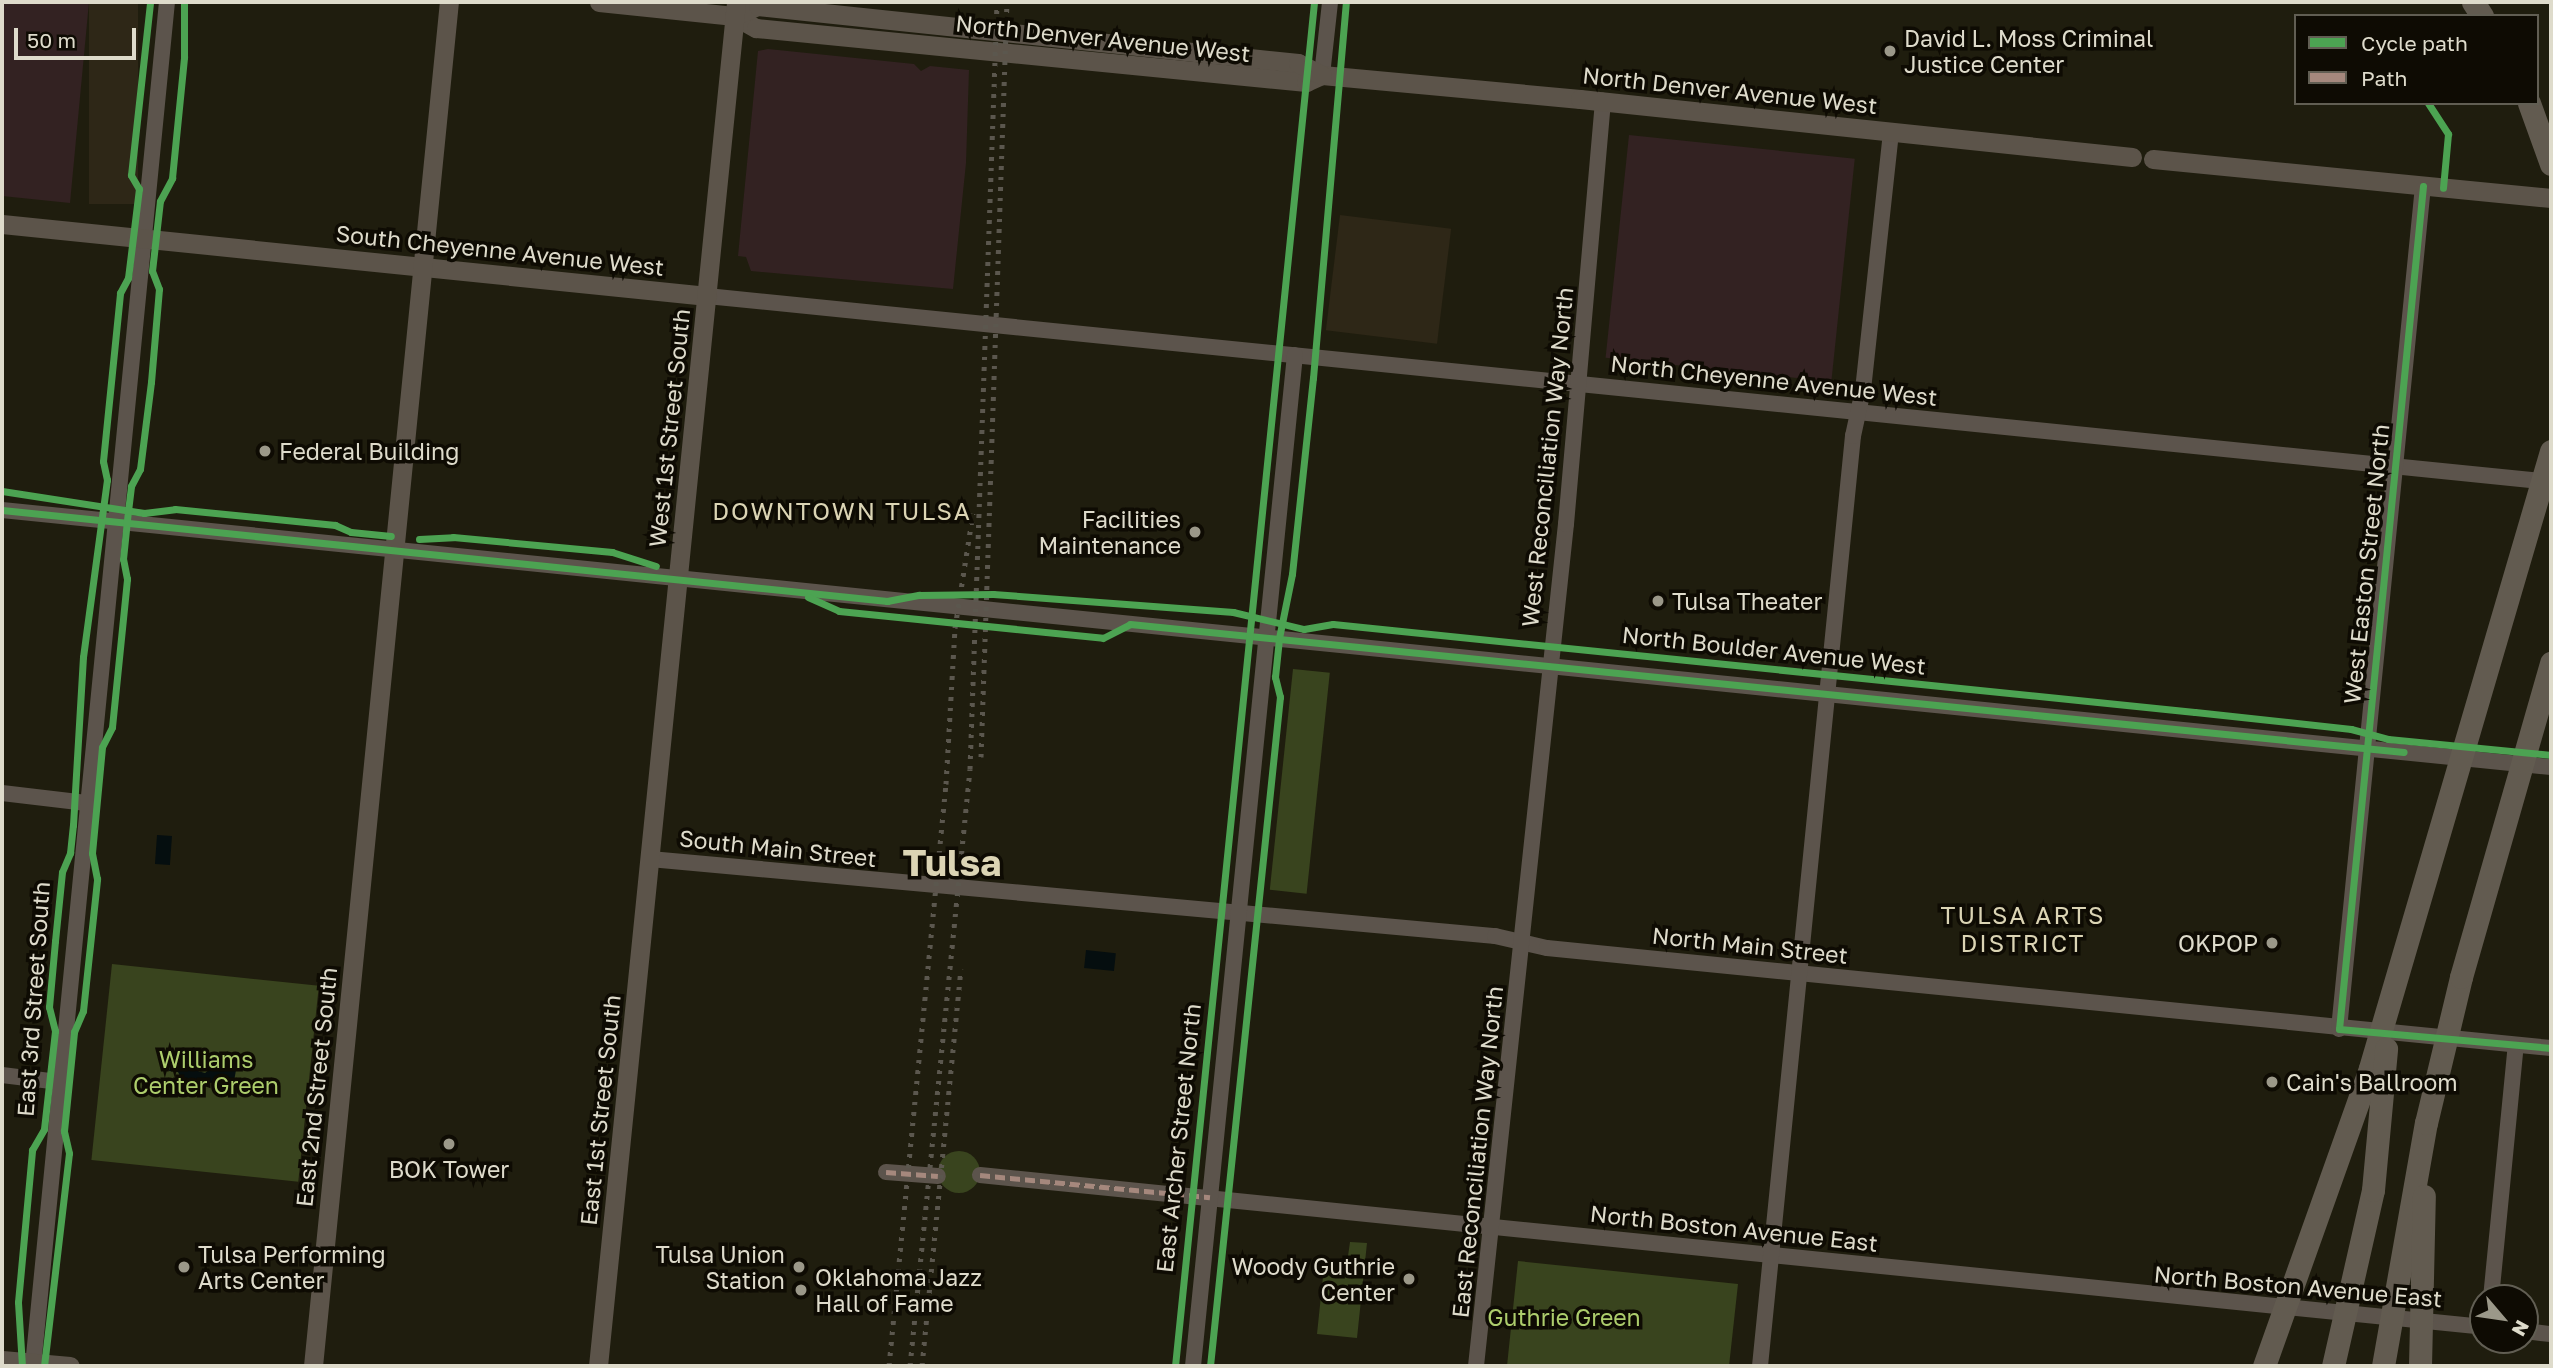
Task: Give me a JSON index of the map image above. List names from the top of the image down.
{
  "streets": {
    "main road": [
      "North Denver Avenue West",
      "South Cheyenne Avenue West",
      "West 1st Street South",
      "East 2nd Street South",
      "East 1st Street South"
    ],
    "street": [
      "North Cheyenne Avenue West",
      "West Reconciliation Way North",
      "West Easton Street North",
      "North Boulder Avenue West",
      "South Main Street",
      "North Main Street",
      "East 3rd Street South",
      "East Archer Street North",
      "East Reconciliation Way North",
      "North Boston Avenue East"
    ]
  },
  "crossings": [
    ["North Denver Avenue West", "West 1st Street South"],
    ["North Denver Avenue West", "West Reconciliation Way North"],
    ["South Cheyenne Avenue West", "North Cheyenne Avenue West"],
    ["South Cheyenne Avenue West", "West 1st Street South"],
    ["South Cheyenne Avenue West", "East 3rd Street South"],
    ["South Cheyenne Avenue West", "East 2nd Street South"],
    ["North Cheyenne Avenue West", "West Reconciliation Way North"],
    ["North Cheyenne Avenue West", "West Easton Street North"],
    ["North Cheyenne Avenue West", "East Archer Street North"],
    ["West 1st Street South", "North Boulder Avenue West"],
    ["West 1st Street South", "South Main Street"],
    ["West 1st Street South", "East 1st Street South"],
    ["West Reconciliation Way North", "North Boulder Avenue West"],
    ["West Reconciliation Way North", "North Main Street"],
    ["West Reconciliation Way North", "East Reconciliation Way North"],
    ["West Easton Street North", "North Boulder Avenue West"],
    ["West Easton Street North", "North Main Street"],
    ["North Boulder Avenue West", "East 3rd Street South"],
    ["North Boulder Avenue West", "East 2nd Street South"],
    ["North Boulder Avenue West", "East Archer Street North"],
    ["South Main Street", "North Main Street"],
    ["South Main Street", "East 1st Street South"],
    ["North Main Street", "East Archer Street North"],
    ["North Main Street", "East Reconciliation Way North"],
    ["East Archer Street North", "North Boston Avenue East"],
    ["East Reconciliation Way North", "North Boston Avenue East"]
  ],
  "districts": ["DOWNTOWN TULSA", "Tulsa", "TULSA ARTS DISTRICT"],
  "parks": ["Williams Center Green", "Guthrie Green"],
  "places": [
    "David L. Moss Criminal Justice Center",
    "Federal Building",
    "Facilities Maintenance",
    "Tulsa Theater",
    "OKPOP",
    "Cain's Ballroom",
    "BOK Tower",
    "Tulsa Performing Arts Center",
    "Tulsa Union Station",
    "Woody Guthrie Center",
    "Oklahoma Jazz Hall of Fame"
  ],
  "legend": ["Cycle path", "Path"],
  "scale_bar": "50 m",
  "north": "bottom right"
}
